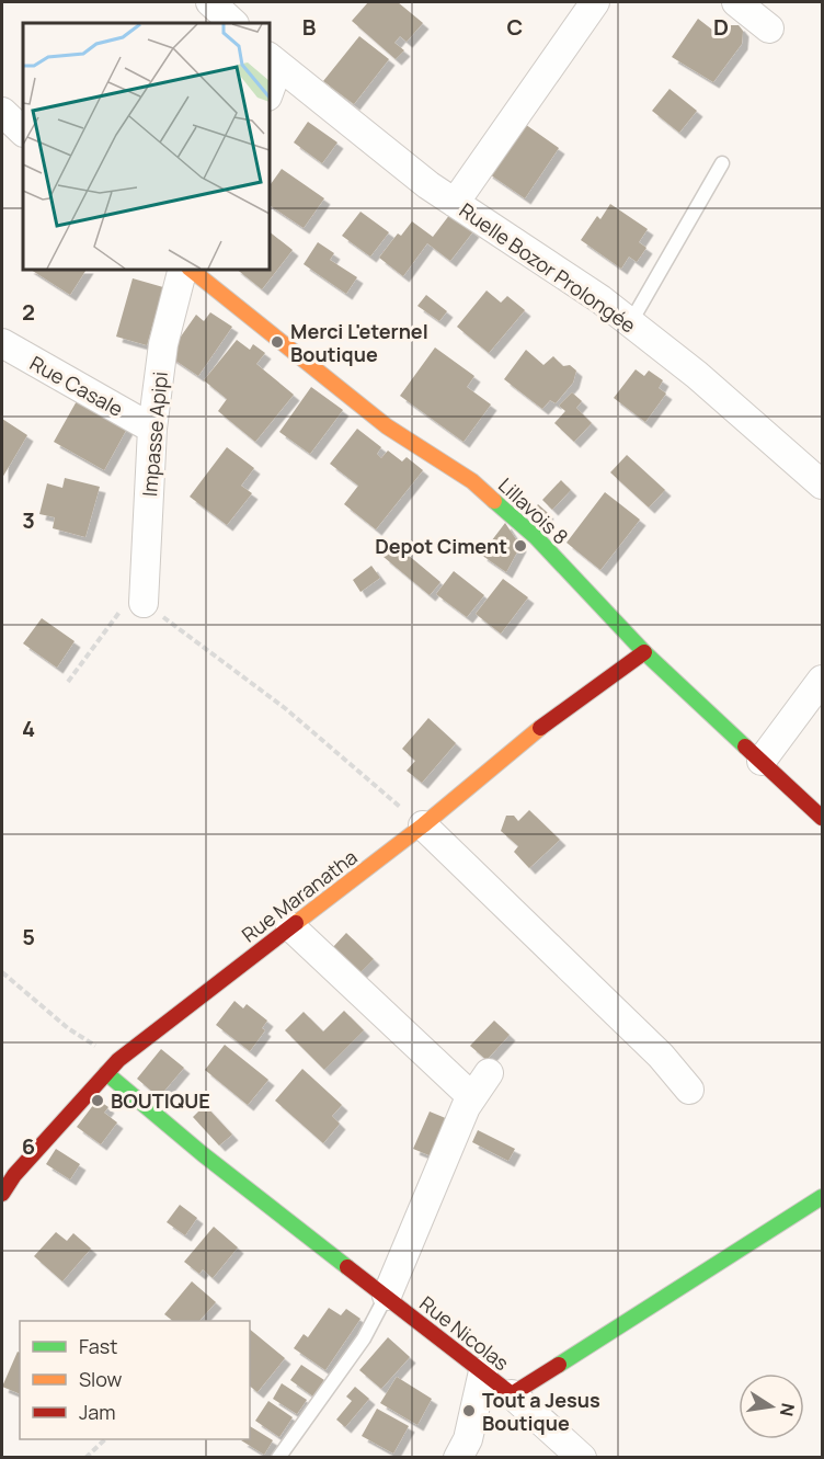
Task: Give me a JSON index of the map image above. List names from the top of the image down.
{
  "streets": {
    "street": [
      "Ruelle Bozor Prolongée",
      "Rue Casale",
      "Impasse Apipi",
      "Lillavois 8",
      "Rue Maranatha",
      "Rue Nicolas"
    ]
  },
  "crossings": [
    ["Rue Casale", "Impasse Apipi"],
    ["Lillavois 8", "Rue Maranatha"],
    ["Rue Maranatha", "Rue Nicolas"]
  ],
  "places": [
    "Merci L'eternel Boutique",
    "Depot Ciment",
    "BOUTIQUE",
    "Tout a Jesus Boutique"
  ],
  "legend": ["Fast", "Slow", "Jam"],
  "north": "right",
  "grid": {
    "columns": ["B", "C", "D"],
    "rows": [
      "2",
      "3",
      "4",
      "5",
      "6"
    ]
  }
}
